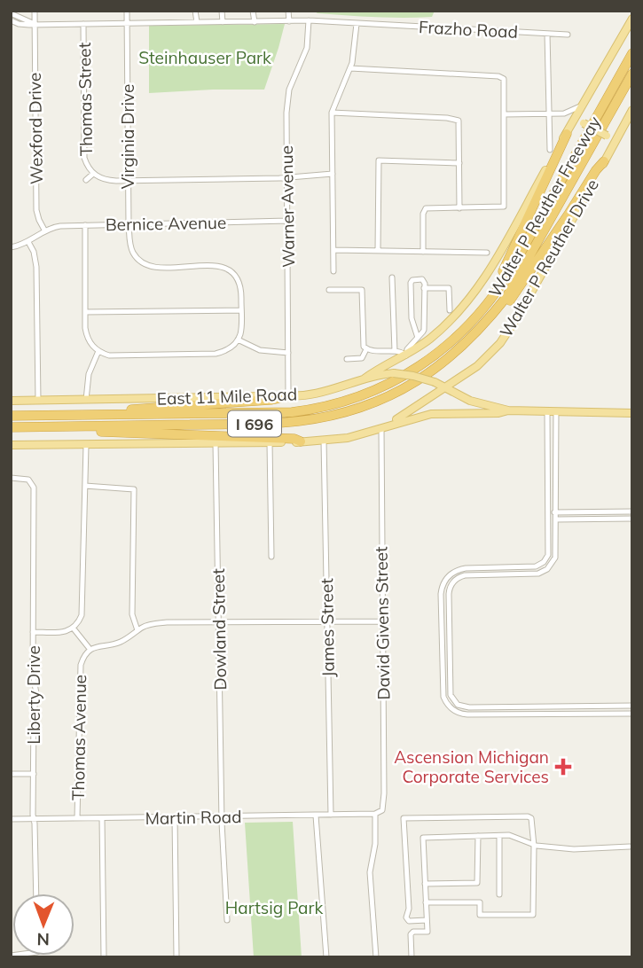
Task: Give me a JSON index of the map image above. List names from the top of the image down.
{
  "streets": {
    "highway": ["Walter P Reuther Freeway", "I 696"],
    "main road": ["Walter P Reuther Drive", "East 11 Mile Road"],
    "street": [
      "Frazho Road",
      "Thomas Street",
      "Wexford Drive",
      "Virginia Drive",
      "Warner Avenue",
      "Bernice Avenue",
      "David Givens Street",
      "James Street",
      "Dowland Street",
      "Liberty Drive",
      "Thomas Avenue",
      "Martin Road"
    ]
  },
  "crossings": [
    ["Frazho Road", "Thomas Street"],
    ["Frazho Road", "Wexford Drive"],
    ["Frazho Road", "Virginia Drive"],
    ["Frazho Road", "Warner Avenue"],
    ["Thomas Street", "Virginia Drive"],
    ["Thomas Street", "Warner Avenue"],
    ["Wexford Drive", "Bernice Avenue"],
    ["Virginia Drive", "Bernice Avenue"],
    ["Warner Avenue", "Bernice Avenue"],
    ["Warner Avenue", "East 11 Mile Road"],
    ["Walter P Reuther Drive", "East 11 Mile Road"],
    ["Walter P Reuther Drive", "David Givens Street"],
    ["East 11 Mile Road", "David Givens Street"],
    ["East 11 Mile Road", "James Street"],
    ["East 11 Mile Road", "Dowland Street"],
    ["David Givens Street", "Martin Road"],
    ["James Street", "Martin Road"],
    ["Dowland Street", "Martin Road"],
    ["Liberty Drive", "Martin Road"],
    ["Thomas Avenue", "Martin Road"]
  ],
  "parks": ["Steinhauser Park", "Hartsig Park"],
  "places": {
    "health": ["Ascension Michigan Corporate Services"]
  },
  "north": "bottom"
}
